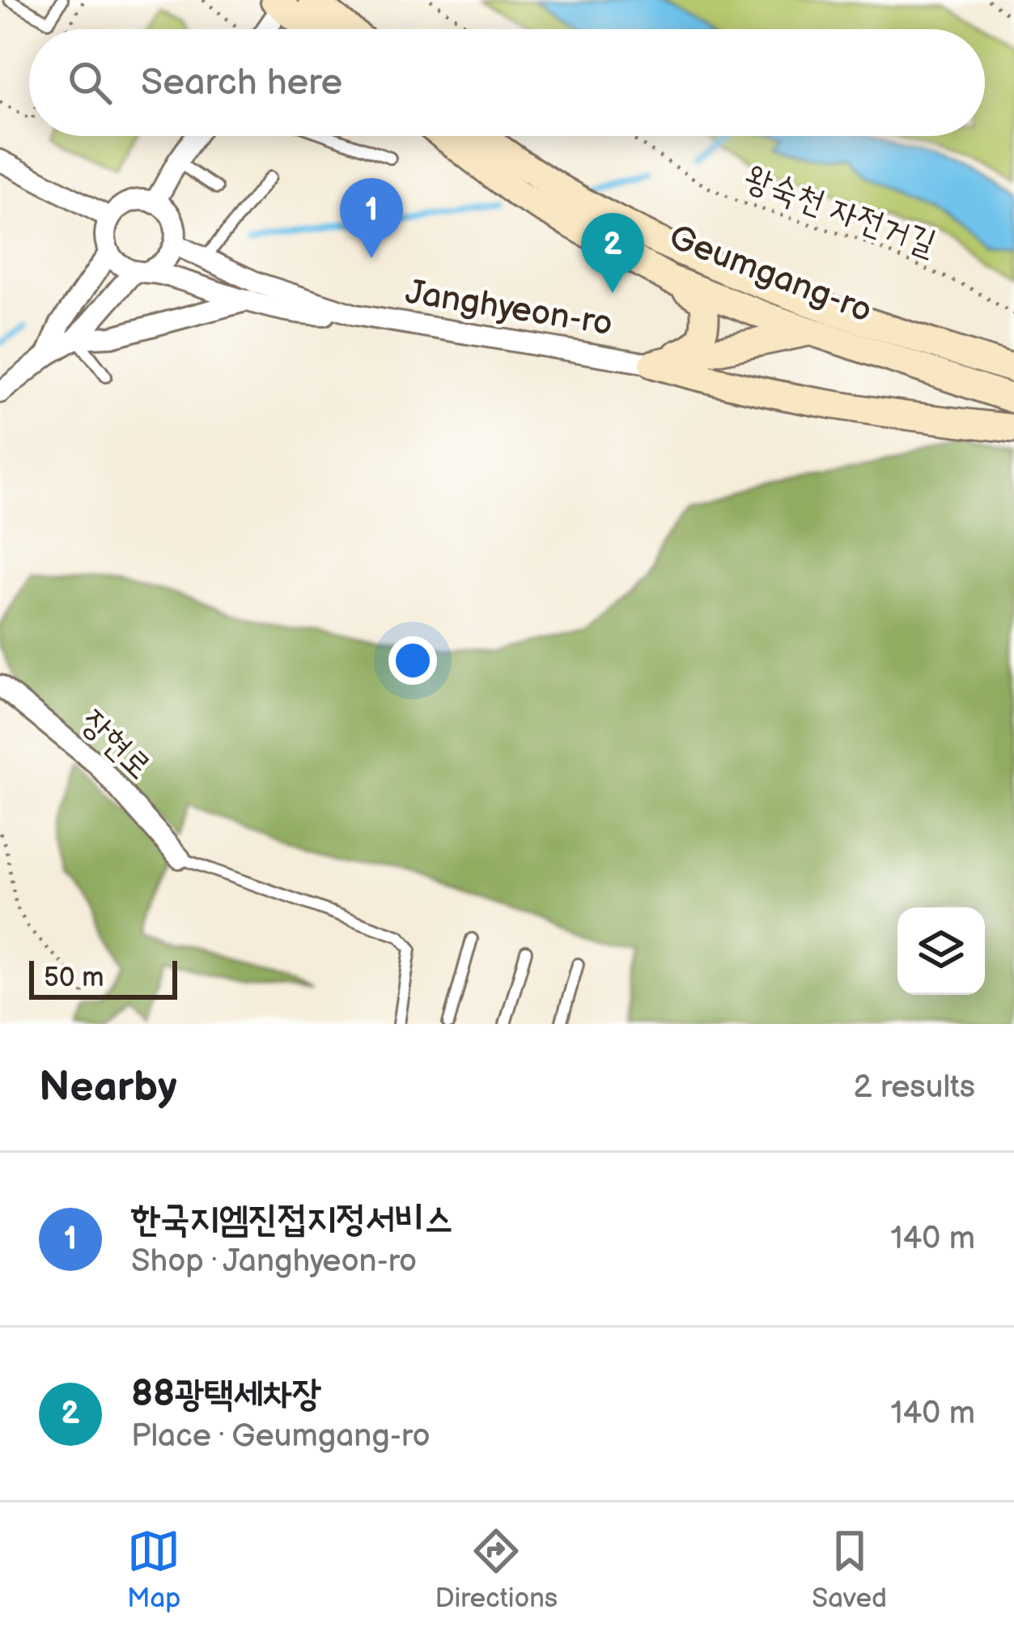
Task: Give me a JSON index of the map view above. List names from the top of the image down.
{
  "streets": {
    "main road": ["Geumgang-ro"],
    "street": ["Janghyeon-ro", "장현로"],
    "path": ["왕숙천 자전거길"]
  },
  "scale_bar": "50 m",
  "page": {
    "search": "Search here",
    "pins": ["1", "2"],
    "scale": "50 m",
    "heading": ["Nearby", "2 results"],
    "list": [
      {
        "mark": "1",
        "name": "한국지엠진접지정서비스",
        "note": "Shop · Janghyeon-ro",
        "value": "140 m"
      },
      {
        "mark": "2",
        "name": "88광택세차장",
        "note": "Place · Geumgang-ro",
        "value": "140 m"
      }
    ],
    "nav": ["Map", "Directions", "Saved"]
  }
}
